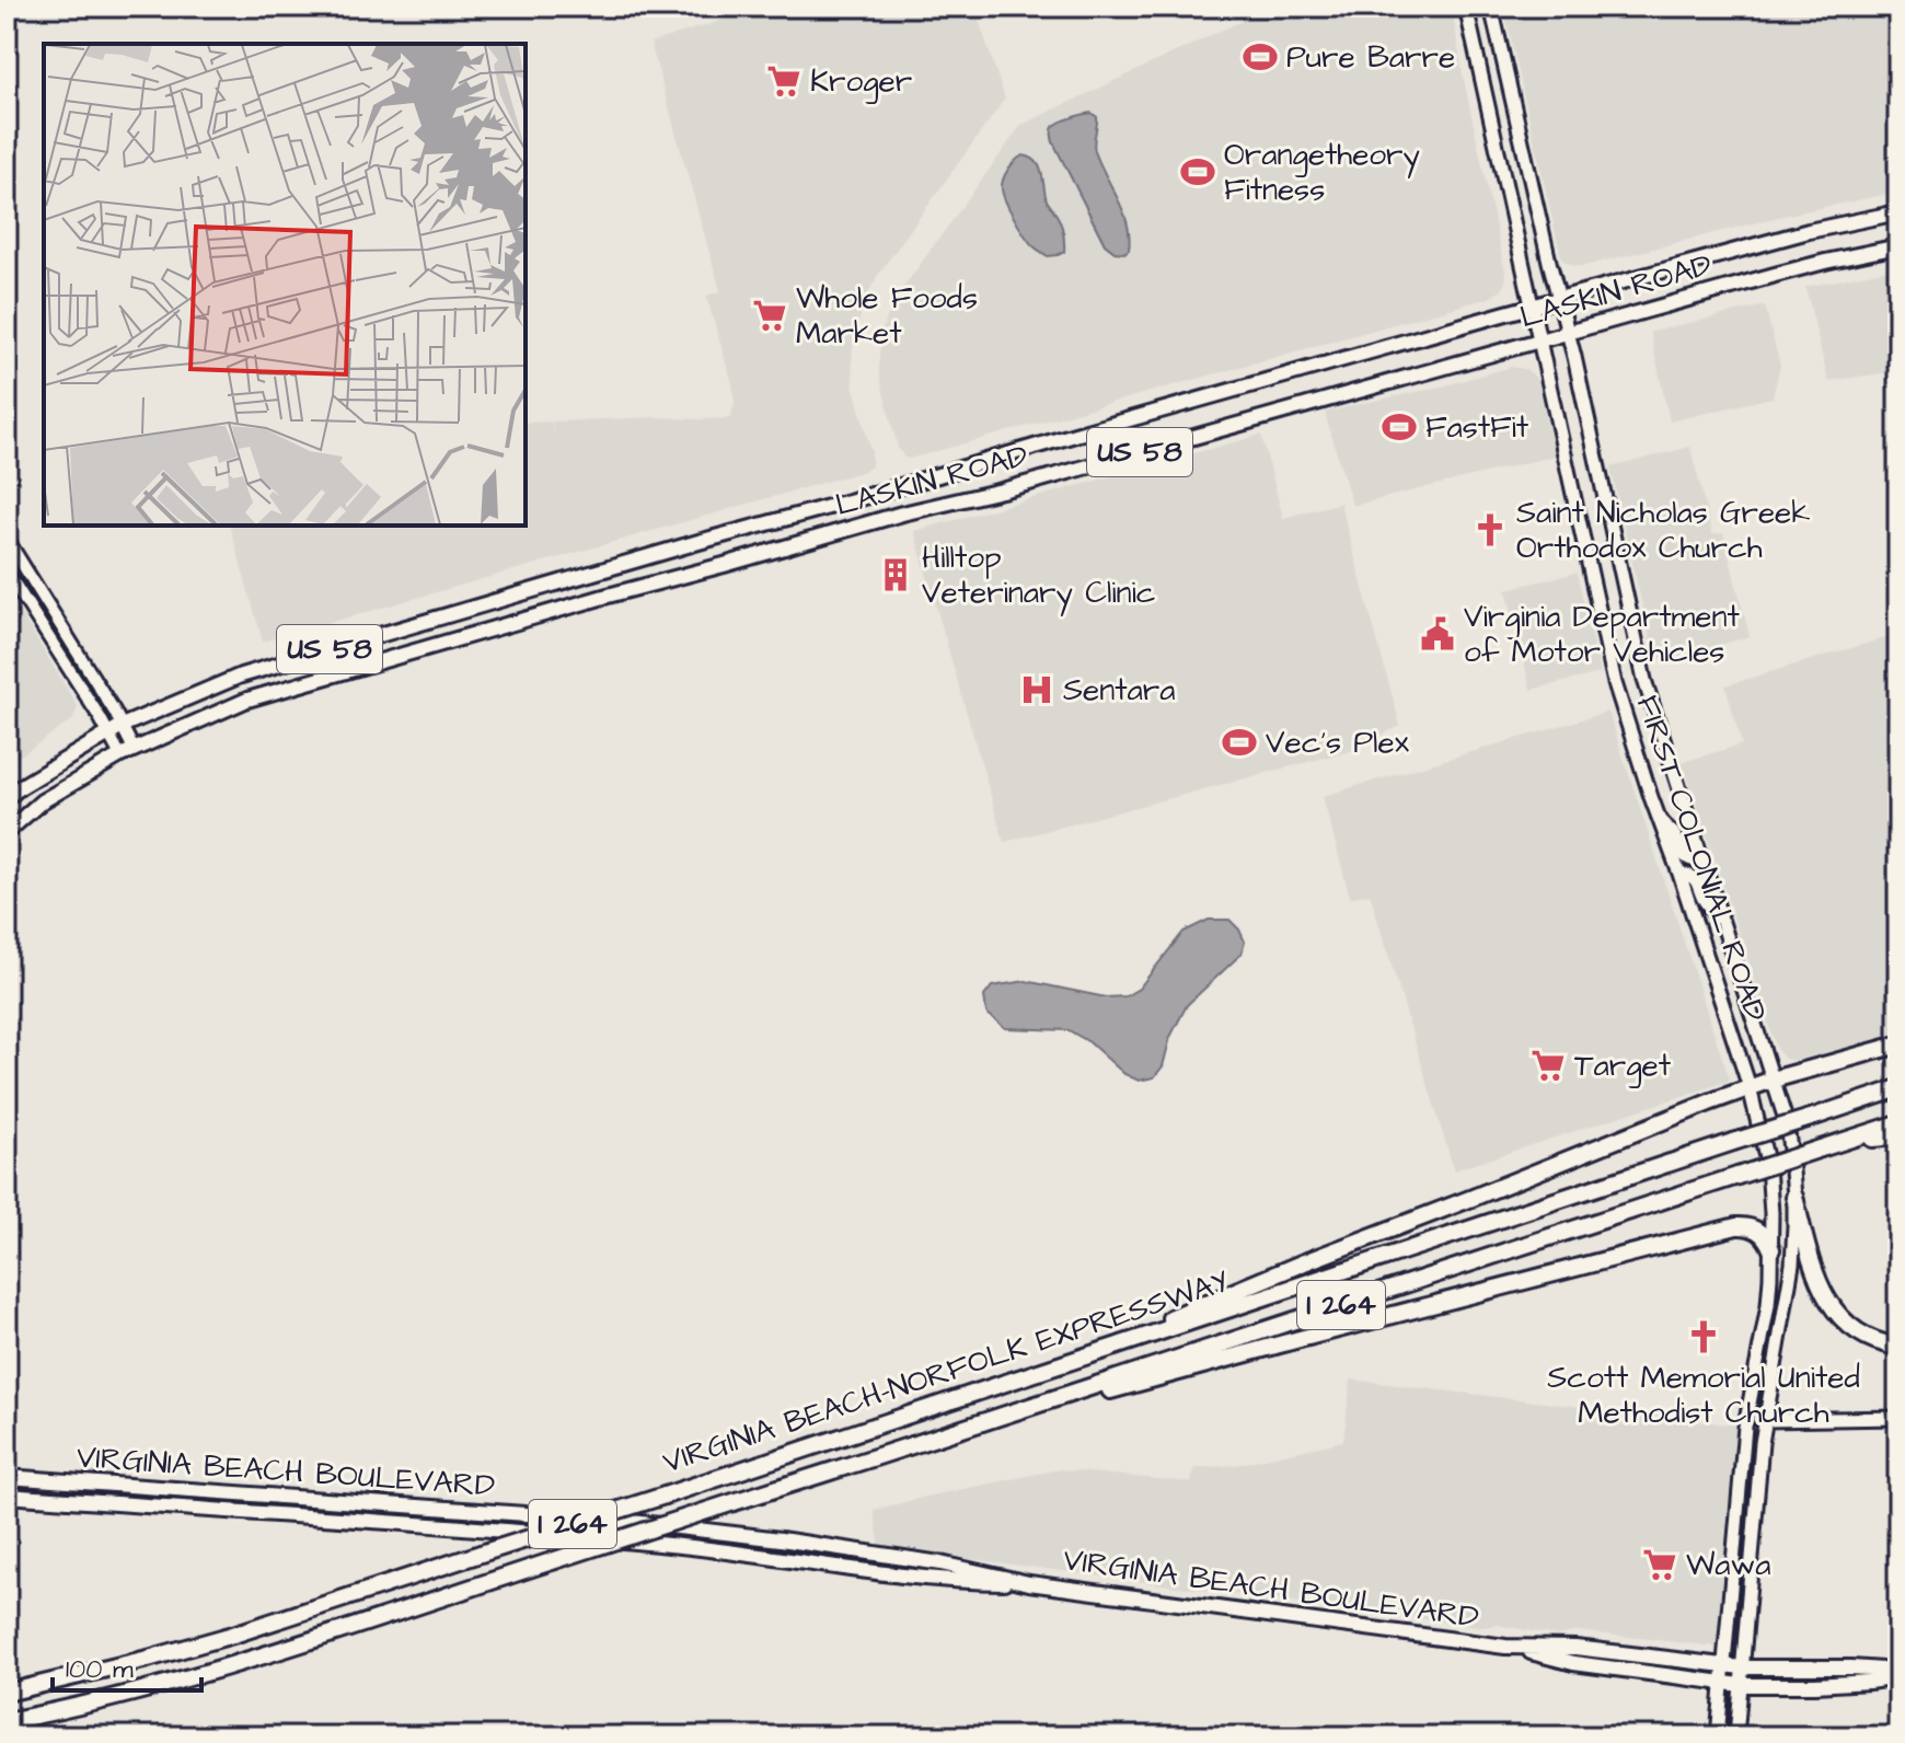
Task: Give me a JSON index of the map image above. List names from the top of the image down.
{
  "streets": {
    "highway": ["I 264", "VIRGINIA BEACH-NORFOLK EXPRESSWAY"],
    "main road": [
      "LASKIN ROAD",
      "US 58",
      "FIRST COLONIAL ROAD",
      "VIRGINIA BEACH BOULEVARD"
    ]
  },
  "crossings": [
    ["LASKIN ROAD", "FIRST COLONIAL ROAD"],
    ["FIRST COLONIAL ROAD", "VIRGINIA BEACH BOULEVARD"]
  ],
  "places": {
    "sports": [
      "Pure Barre",
      "Orangetheory Fitness",
      "FastFit",
      "Vec's Plex"
    ],
    "supermarket": [
      "Kroger",
      "Whole Foods Market",
      "Target",
      "Wawa"
    ],
    "church": ["Saint Nicholas Greek Orthodox Church", "Scott Memorial United Methodist Church"],
    "building": ["Hilltop Veterinary Clinic"],
    "public building": ["Virginia Department of Motor Vehicles"],
    "hospital": ["Sentara"]
  },
  "scale_bar": "100 m"
}
